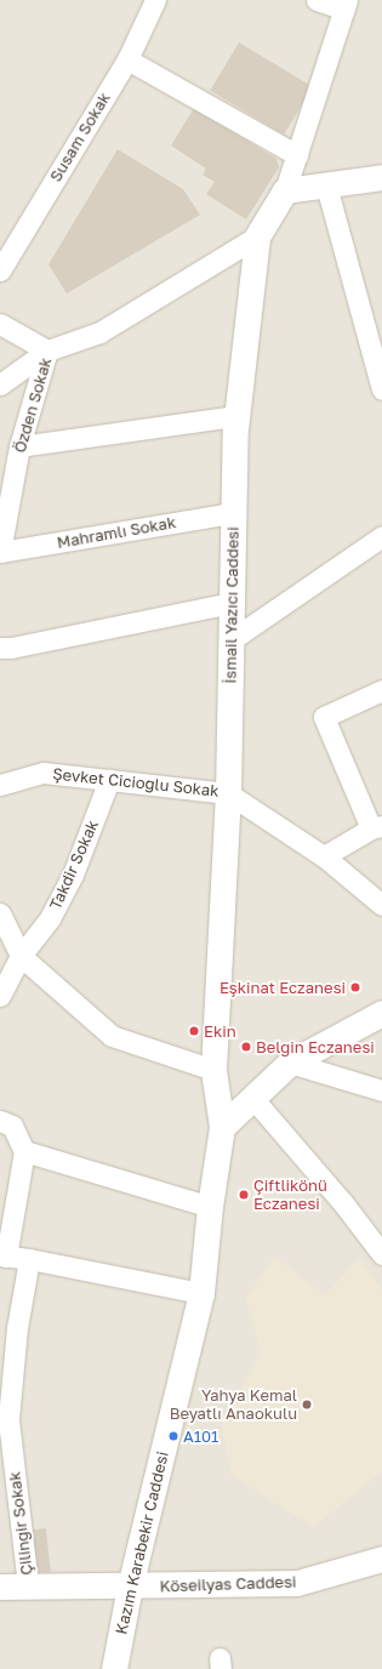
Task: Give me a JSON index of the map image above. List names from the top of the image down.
{
  "streets": {
    "street": [
      "Susam Sokak",
      "Özden Sokak",
      "Mahramlı Sokak",
      "İsmail Yazıcı Caddesi",
      "Şevket Cicioğlu Sokak",
      "Takdir Sokak",
      "Çilingir Sokak",
      "Kazım Karabekir Caddesi",
      "Köseilyas Caddesi"
    ]
  },
  "crossings": [
    ["Özden Sokak", "Mahramlı Sokak"],
    ["Özden Sokak", "İsmail Yazıcı Caddesi"],
    ["Mahramlı Sokak", "İsmail Yazıcı Caddesi"],
    ["İsmail Yazıcı Caddesi", "Şevket Cicioğlu Sokak"],
    ["İsmail Yazıcı Caddesi", "Kazım Karabekir Caddesi"],
    ["Şevket Cicioğlu Sokak", "Takdir Sokak"],
    ["Çilingir Sokak", "Köseilyas Caddesi"],
    ["Kazım Karabekir Caddesi", "Köseilyas Caddesi"]
  ],
  "places": [
    "Eşkinat Eczanesi",
    "Ekin",
    "Belgin Eczanesi",
    "Çiftlikönü Eczanesi",
    "Yahya Kemal Beyatlı Anaokulu",
    "A101"
  ]
}
